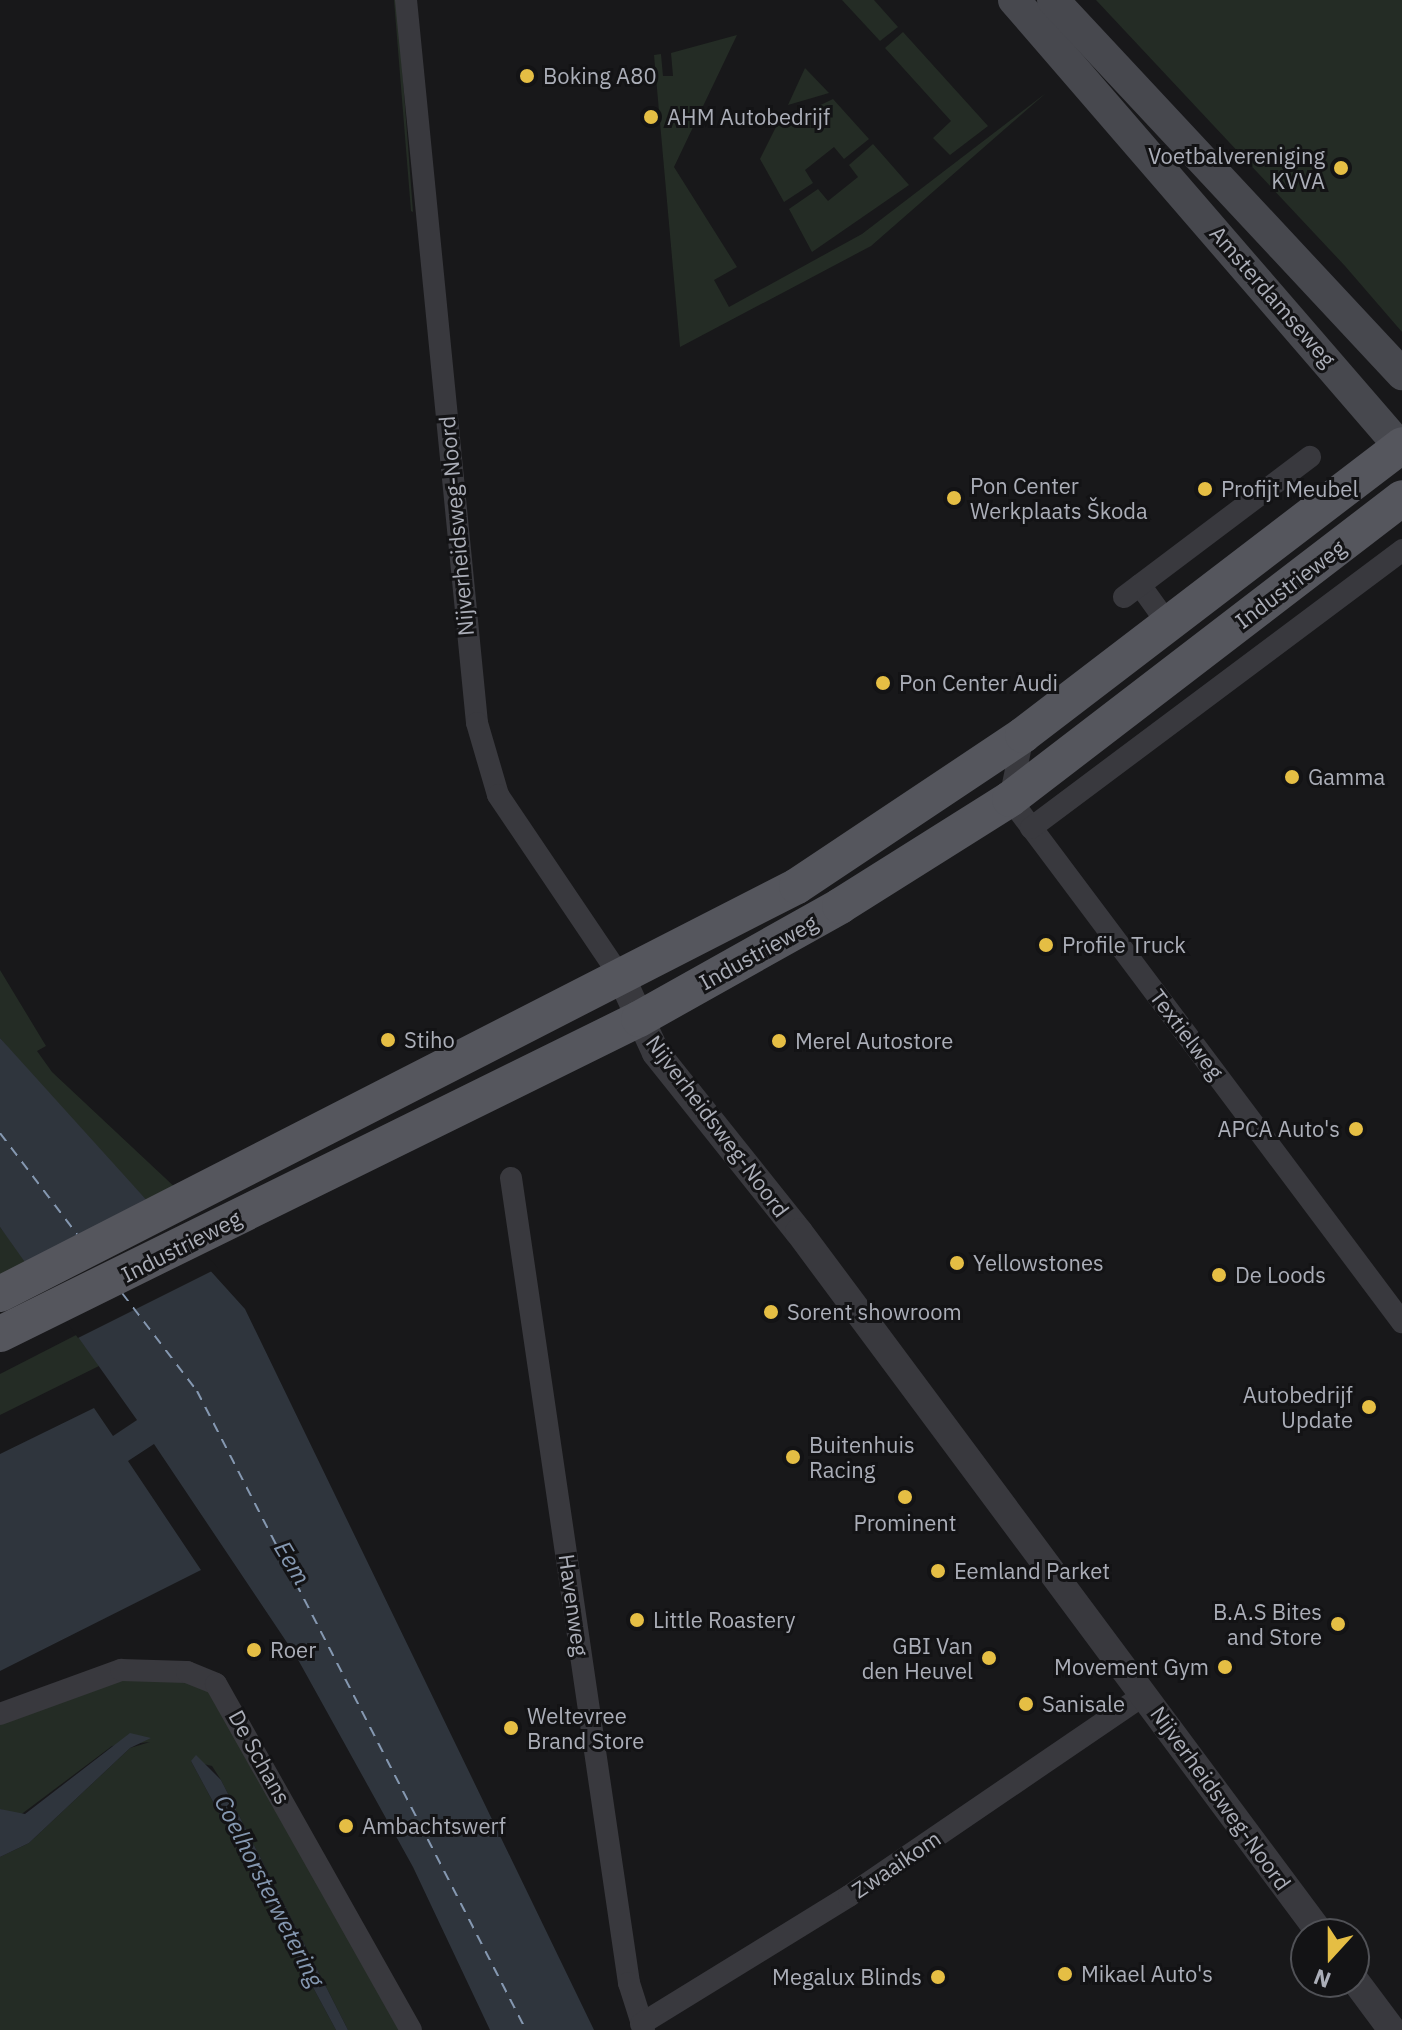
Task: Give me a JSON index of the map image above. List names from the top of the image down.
{
  "streets": {
    "main road": ["Amsterdamseweg", "Industrieweg"],
    "street": [
      "Nijverheidsweg-Noord",
      "Textielweg",
      "Havenweg",
      "De Schans",
      "Zwaaikom"
    ]
  },
  "crossings": [
    ["Amsterdamseweg", "Industrieweg"],
    ["Nijverheidsweg-Noord", "Industrieweg"],
    ["Nijverheidsweg-Noord", "Zwaaikom"],
    ["Industrieweg", "Textielweg"],
    ["Havenweg", "Zwaaikom"]
  ],
  "water": ["Eem", "Coelhorsterwetering"],
  "places": [
    "Boking A80",
    "AHM Autobedrijf",
    "Voetbalvereniging KVVA",
    "Profijt Meubel",
    "Pon Center Werkplaats Škoda",
    "Pon Center Audi",
    "Gamma",
    "Profile Truck",
    "Stiho",
    "Merel Autostore",
    "APCA Auto's",
    "Yellowstones",
    "De Loods",
    "Sorent showroom",
    "Autobedrijf Update",
    "Buitenhuis Racing",
    "Prominent",
    "Eemland Parket",
    "Little Roastery",
    "B.A.S Bites and Store",
    "Roer",
    "GBI Van den Heuvel",
    "Movement Gym",
    "Sanisale",
    "Weltevree Brand Store",
    "Ambachtswerf",
    "Mikael Auto's",
    "Megalux Blinds"
  ],
  "north": "bottom"
}
